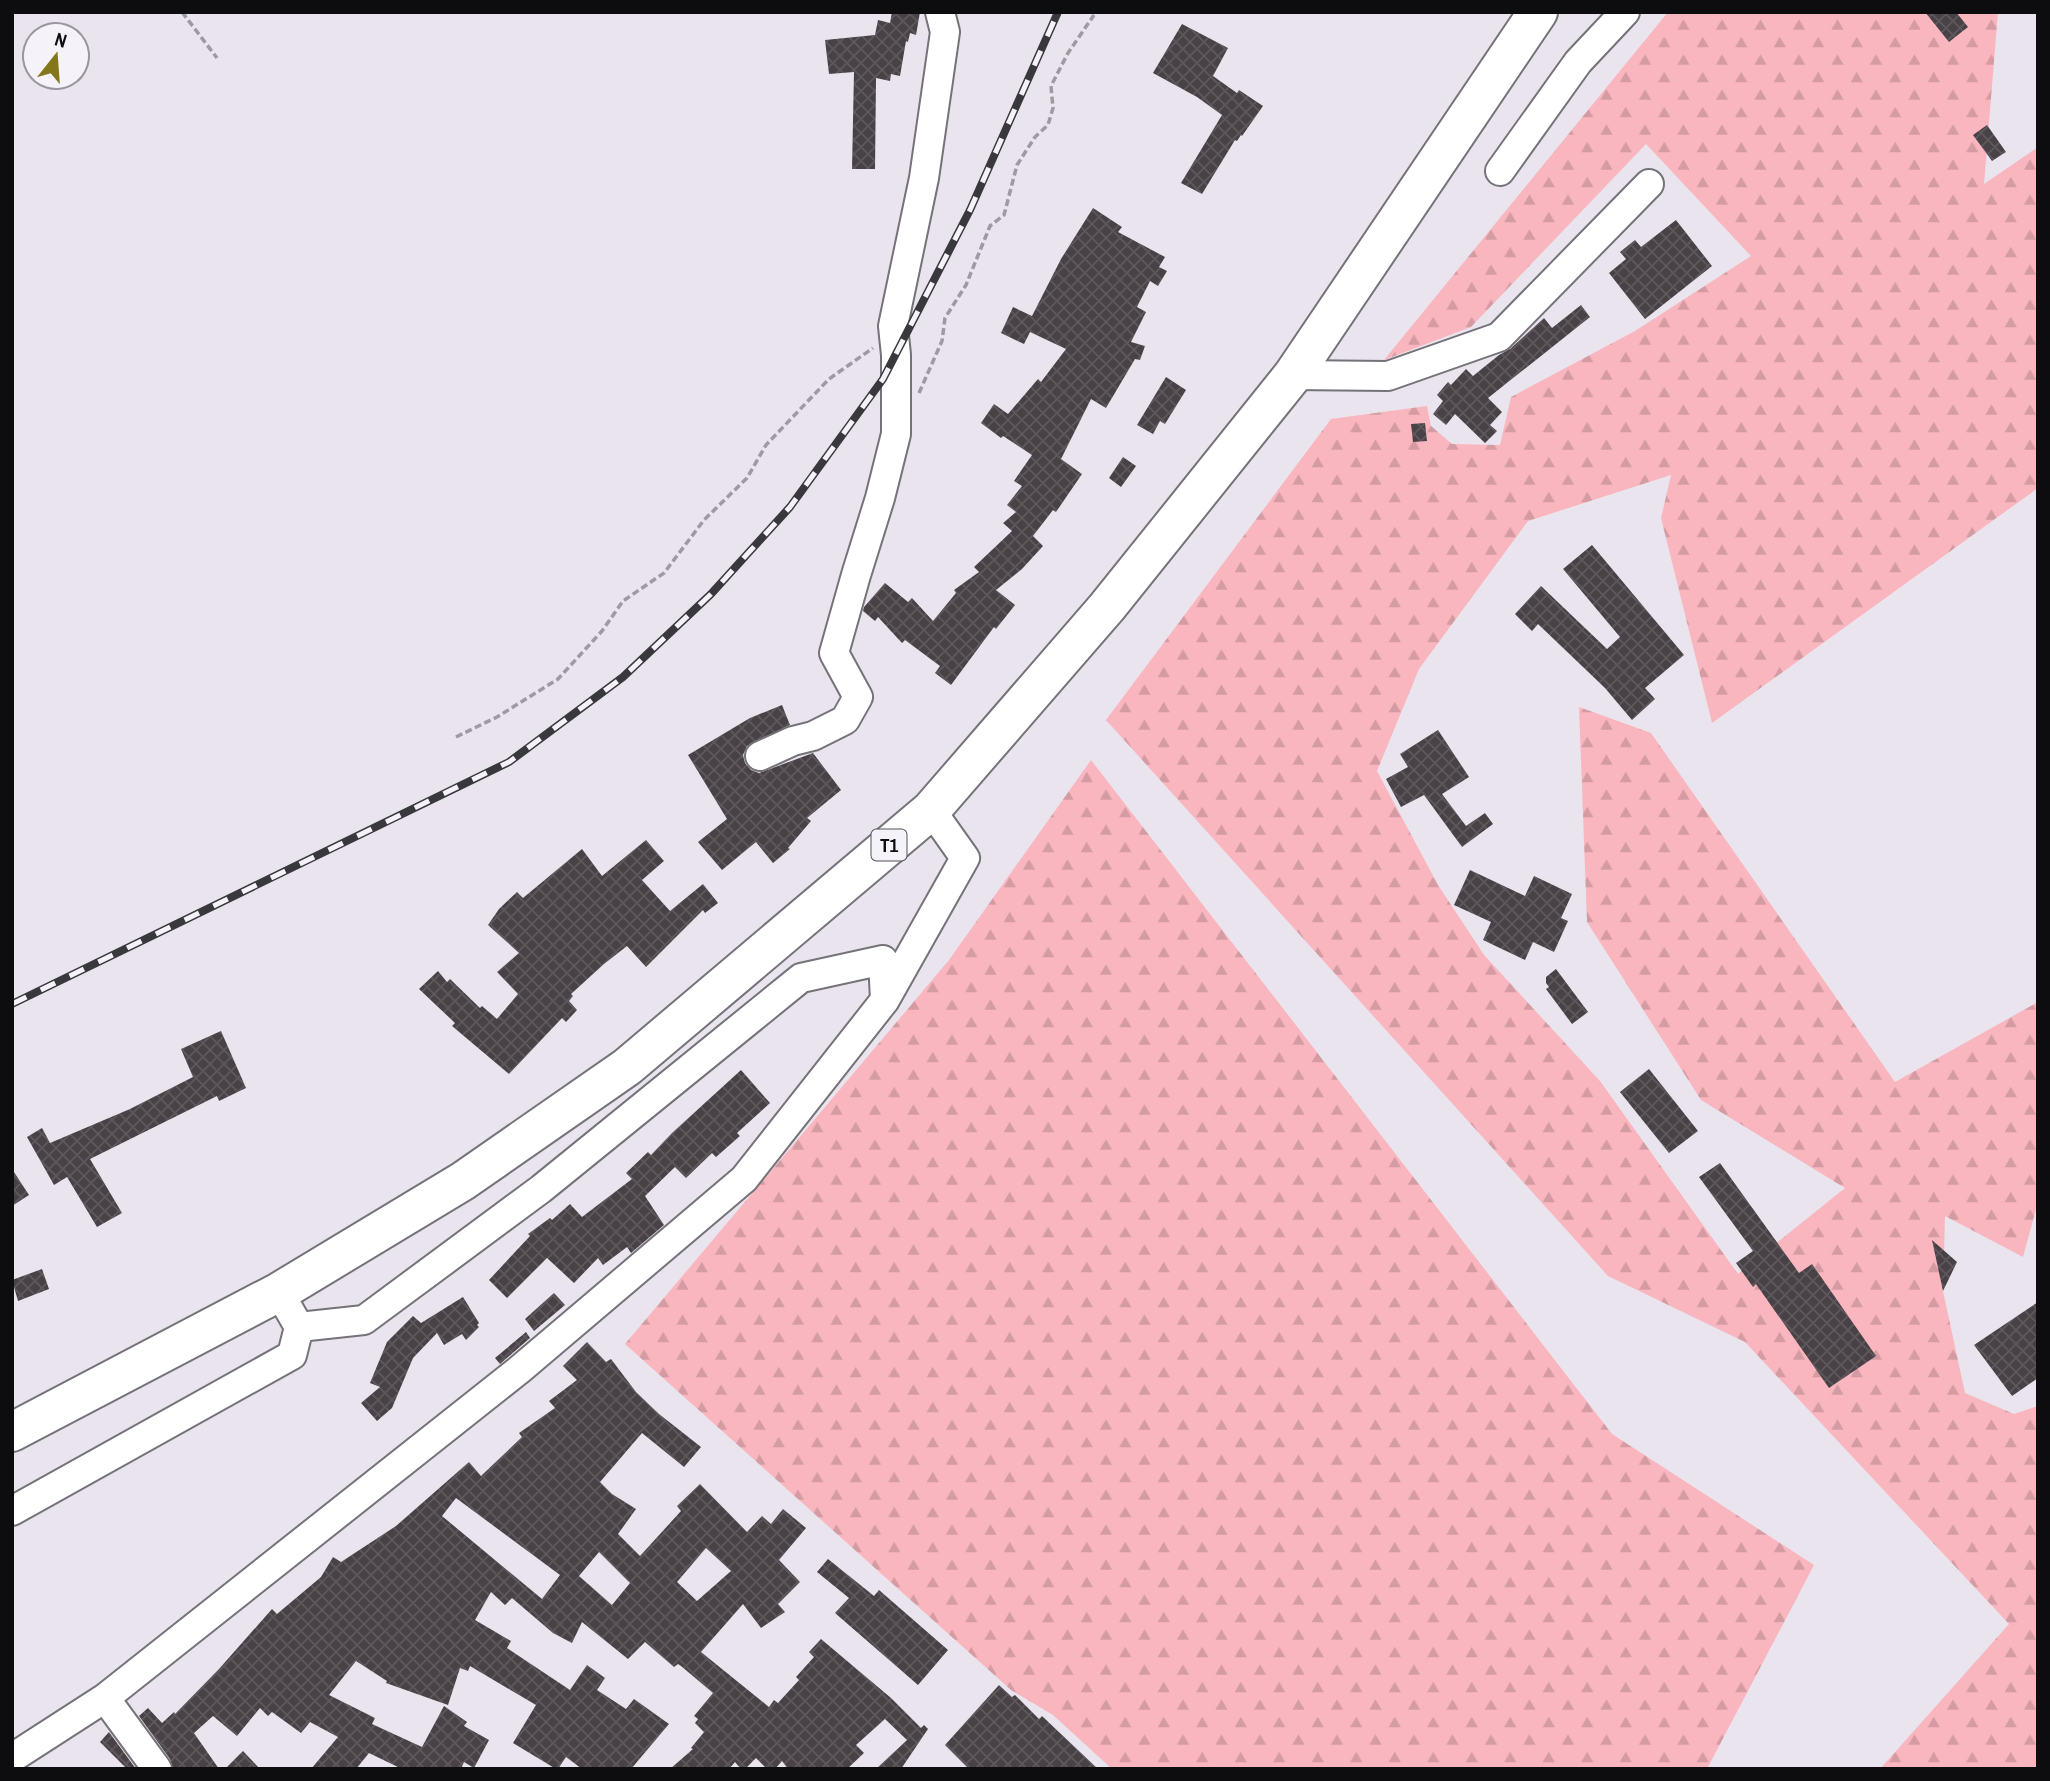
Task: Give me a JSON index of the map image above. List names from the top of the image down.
{
  "streets": {
    "highway": ["T1"]
  },
  "north": "top"
}
